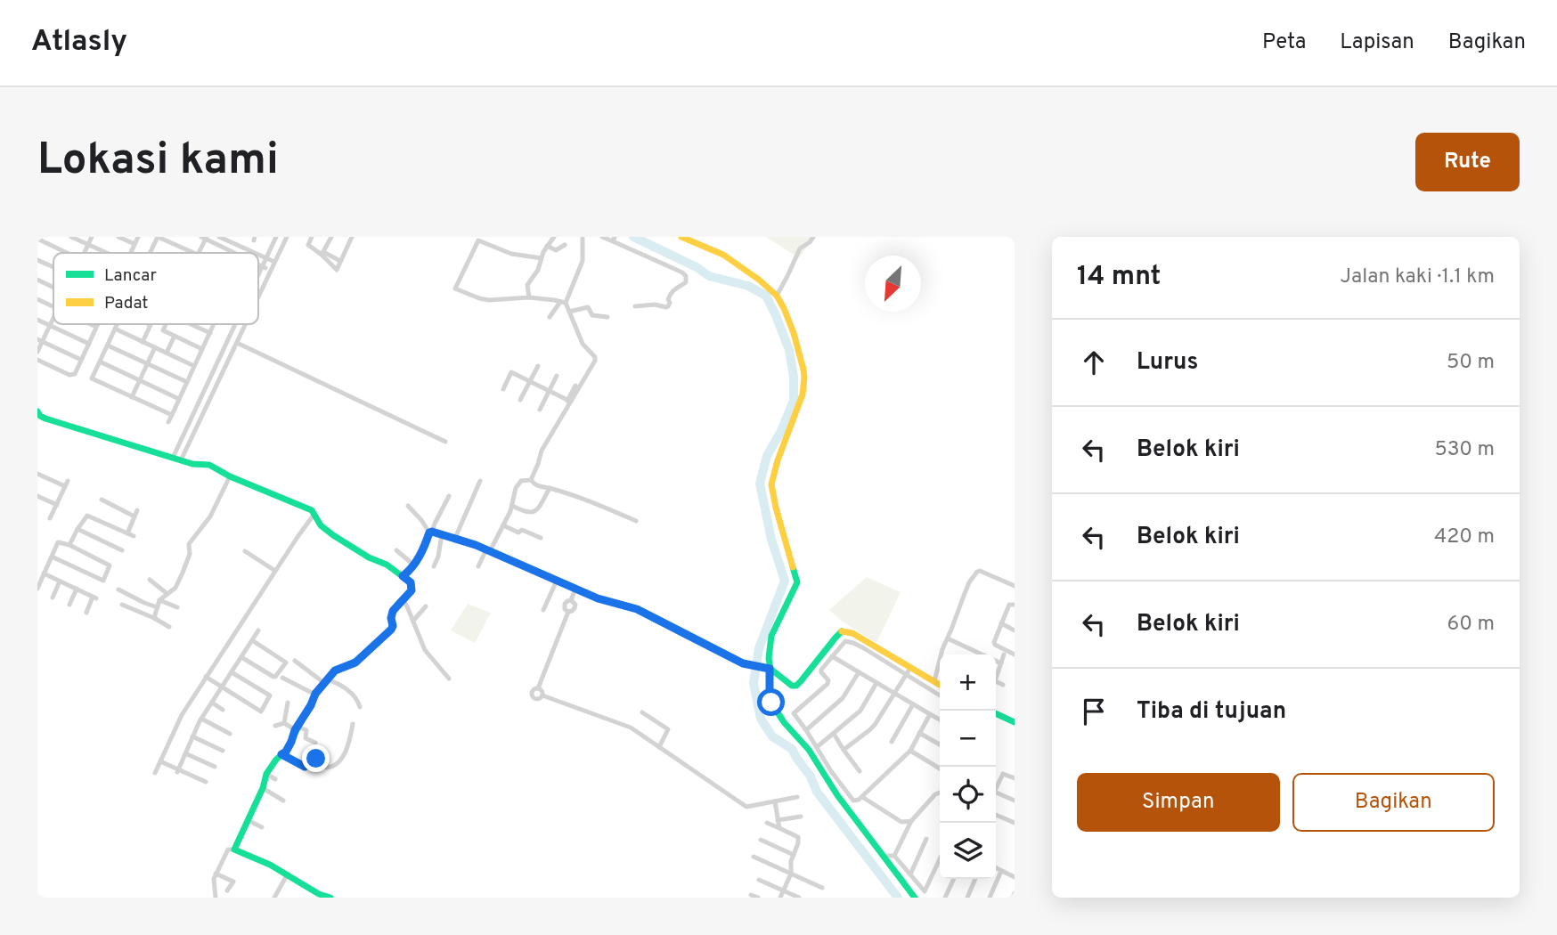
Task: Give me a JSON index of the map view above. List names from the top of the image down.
{
  "legend": ["Lancar", "Padat"],
  "north": "bottom left",
  "page": {
    "header": "Atlasly",
    "nav": ["Peta", "Lapisan", "Bagikan"],
    "buttons": [
      "Rute",
      ["Simpan", "Bagikan"]
    ],
    "title": "Lokasi kami",
    "heading": ["14 mnt", "Jalan kaki · 1.1 km"],
    "list": [
      ["Lurus", "50 m"],
      ["Belok kiri", "530 m"],
      ["Belok kiri", "420 m"],
      ["Belok kiri", "60 m"],
      "Tiba di tujuan"
    ],
    "map_buttons": ["+", "−"]
  }
}
